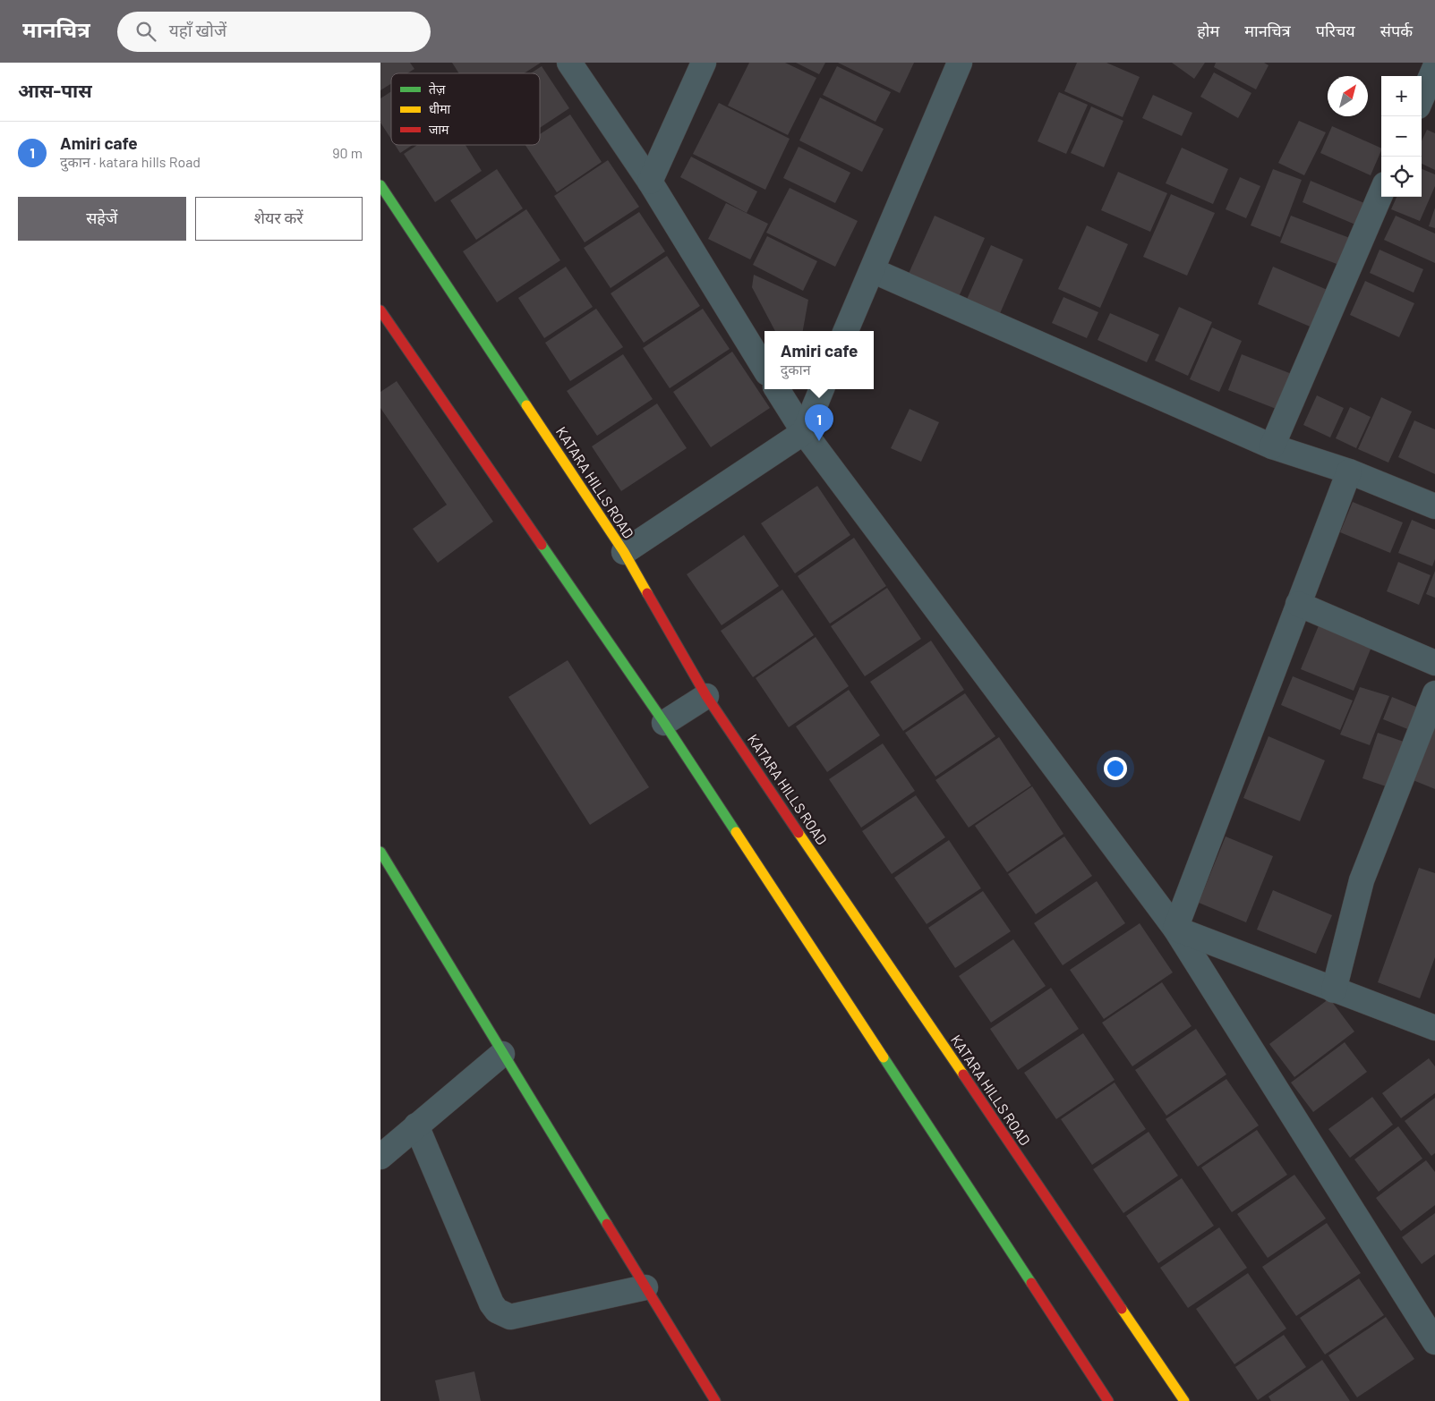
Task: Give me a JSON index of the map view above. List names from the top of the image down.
{
  "streets": {
    "street": ["KATARA HILLS ROAD"]
  },
  "legend": ["तेज़", "धीमा", "जाम"],
  "north": "top right",
  "page": {
    "header": "मानचित्र",
    "search": "यहाँ खोजें",
    "nav": [
      "होम",
      "मानचित्र",
      "परिचय",
      "संपर्क"
    ],
    "heading": "आस-पास",
    "map_buttons": ["+", "−"],
    "list": [
      {
        "mark": "1",
        "name": "Amiri cafe",
        "note": "दुकान · katara hills Road",
        "value": "90 m"
      }
    ],
    "buttons": ["सहेजें", "शेयर करें"],
    "popup": ["Amiri cafe", "दुकान"],
    "pins": "1"
  }
}
